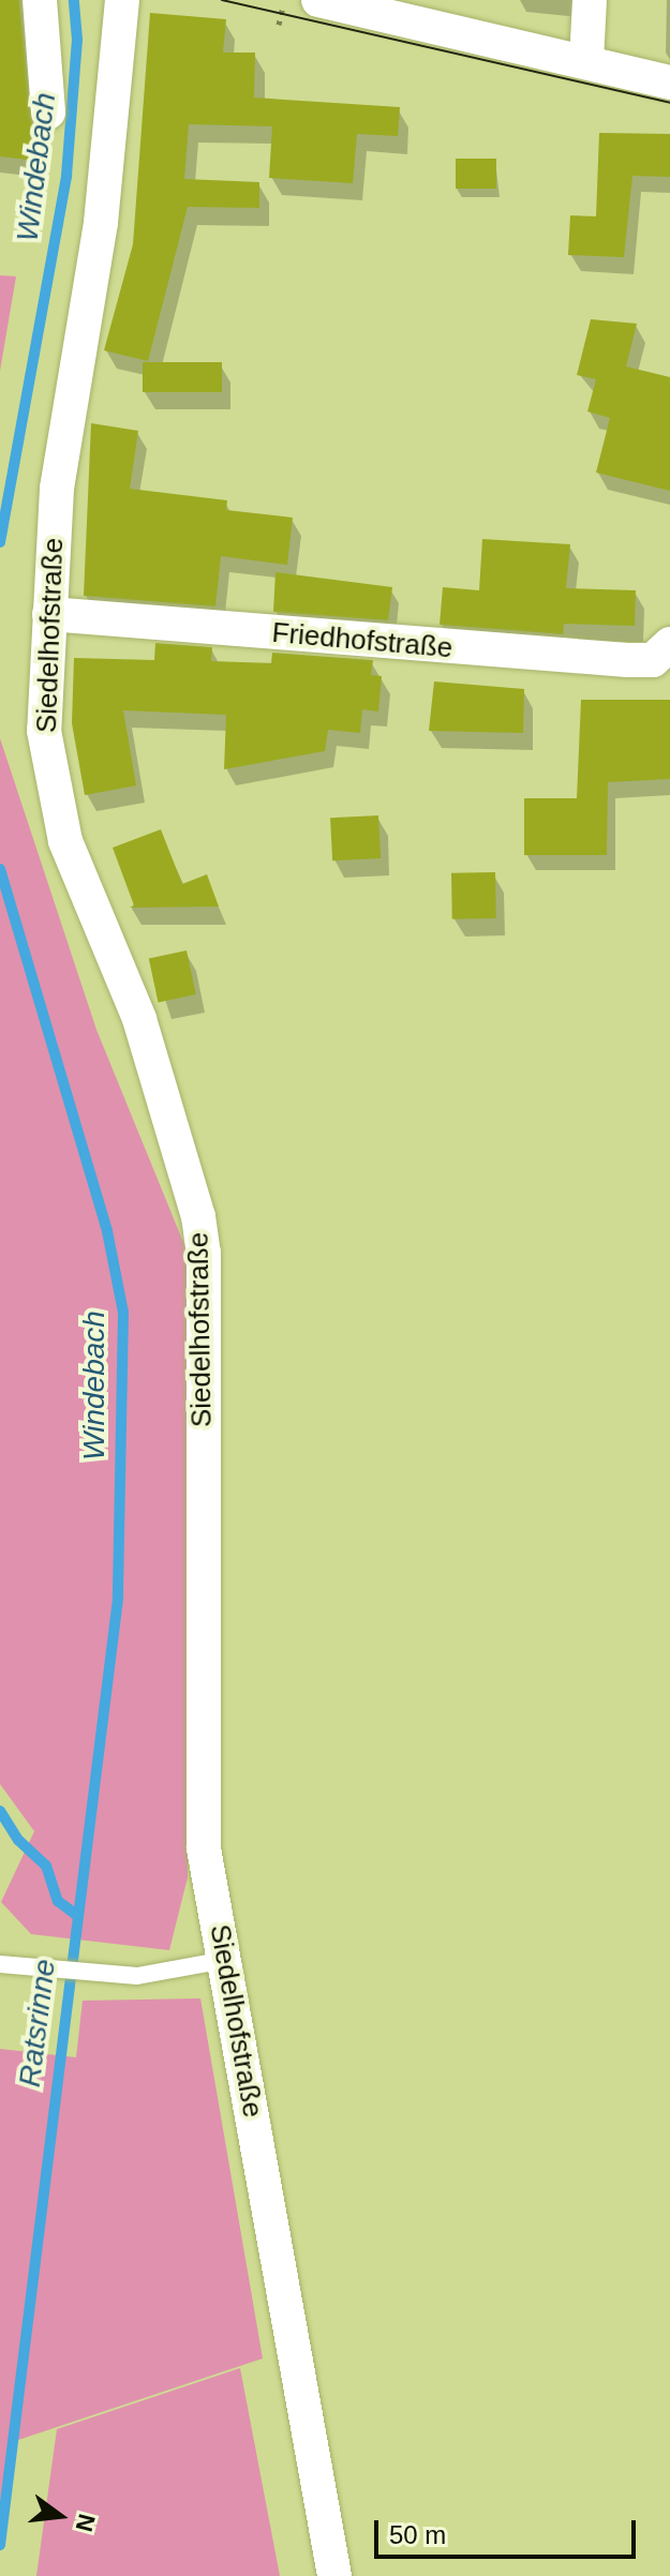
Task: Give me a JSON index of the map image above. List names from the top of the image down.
{
  "streets": {
    "street": ["Siedelhofstraße", "Friedhofstraße"]
  },
  "crossings": [
    ["Siedelhofstraße", "Friedhofstraße"]
  ],
  "water": ["Windebach", "Ratsrinne"],
  "scale_bar": "50 m",
  "north": "right"
}
